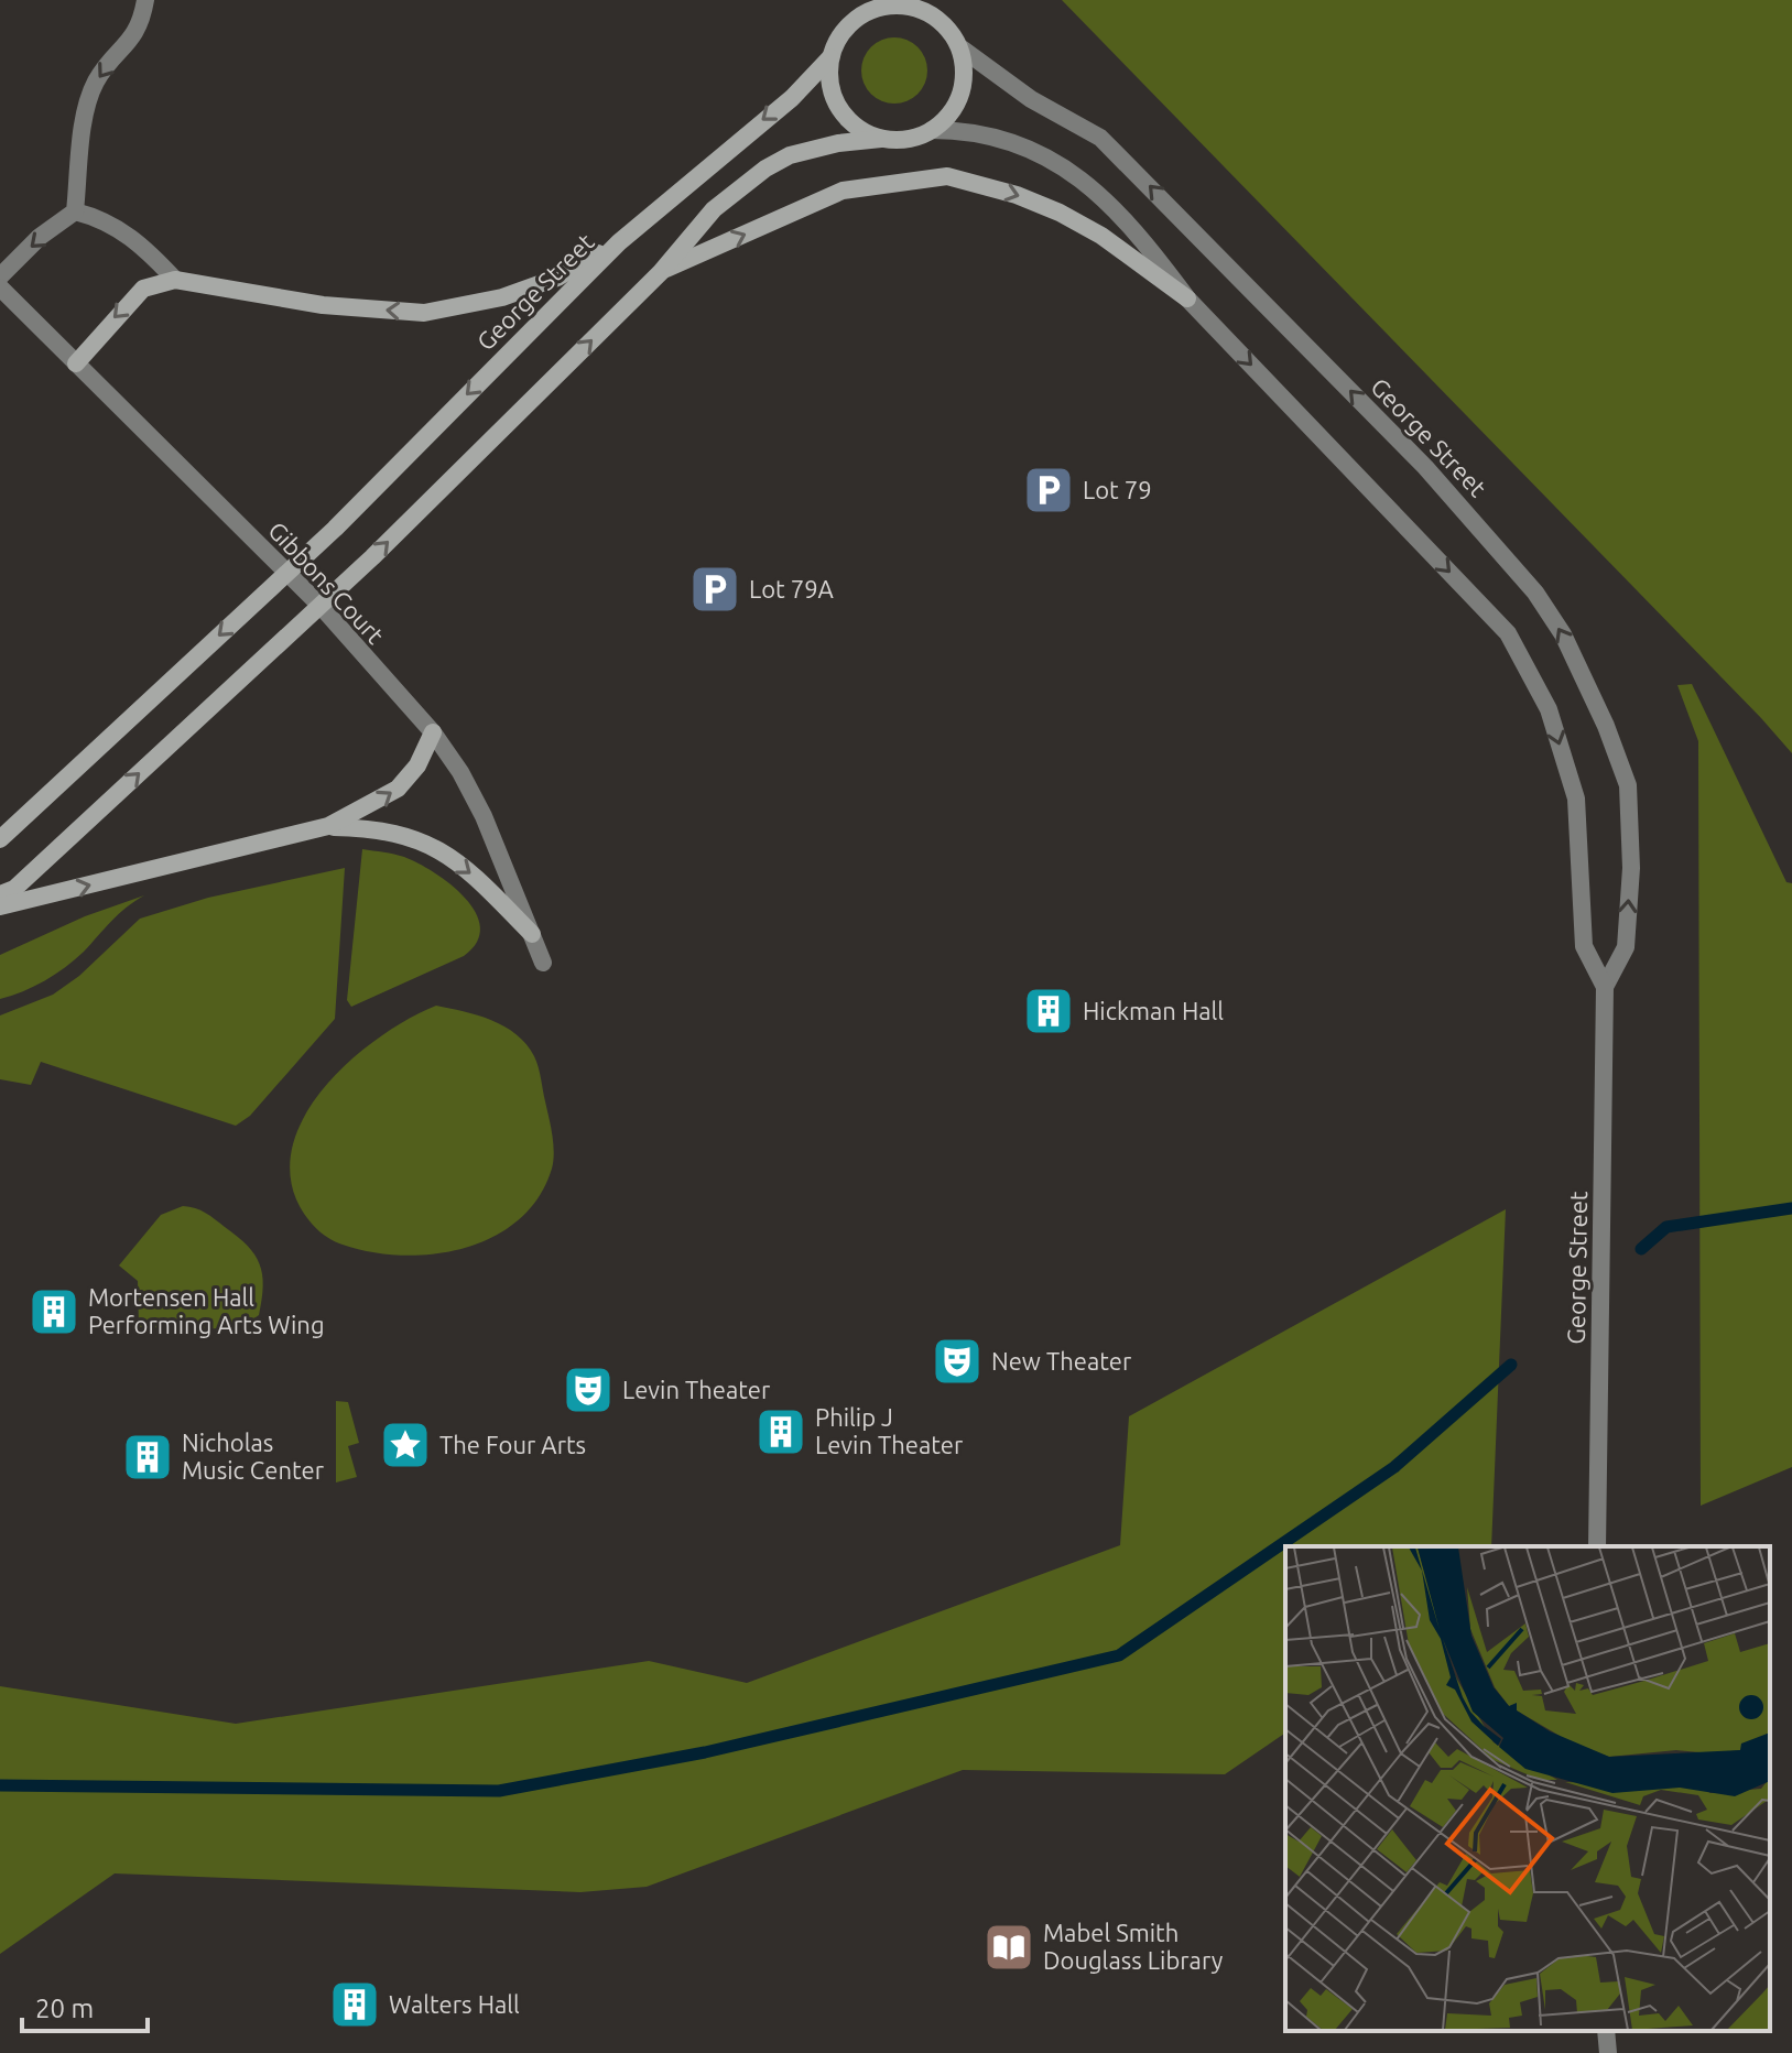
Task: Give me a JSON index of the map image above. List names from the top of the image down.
{
  "streets": {
    "main road": ["George Street"],
    "street": ["Gibbons Court"]
  },
  "crossings": [
    ["George Street", "Gibbons Court"]
  ],
  "places": {
    "parking": ["Lot 79", "Lot 79A"],
    "building": [
      "Hickman Hall",
      "Mortensen Hall Performing Arts Wing",
      "Philip J Levin Theater",
      "Nicholas Music Center",
      "Walters Hall"
    ],
    "theatre": ["New Theater", "Levin Theater"],
    "place": ["The Four Arts"],
    "library": ["Mabel Smith Douglass Library"]
  },
  "scale_bar": "20 m"
}
